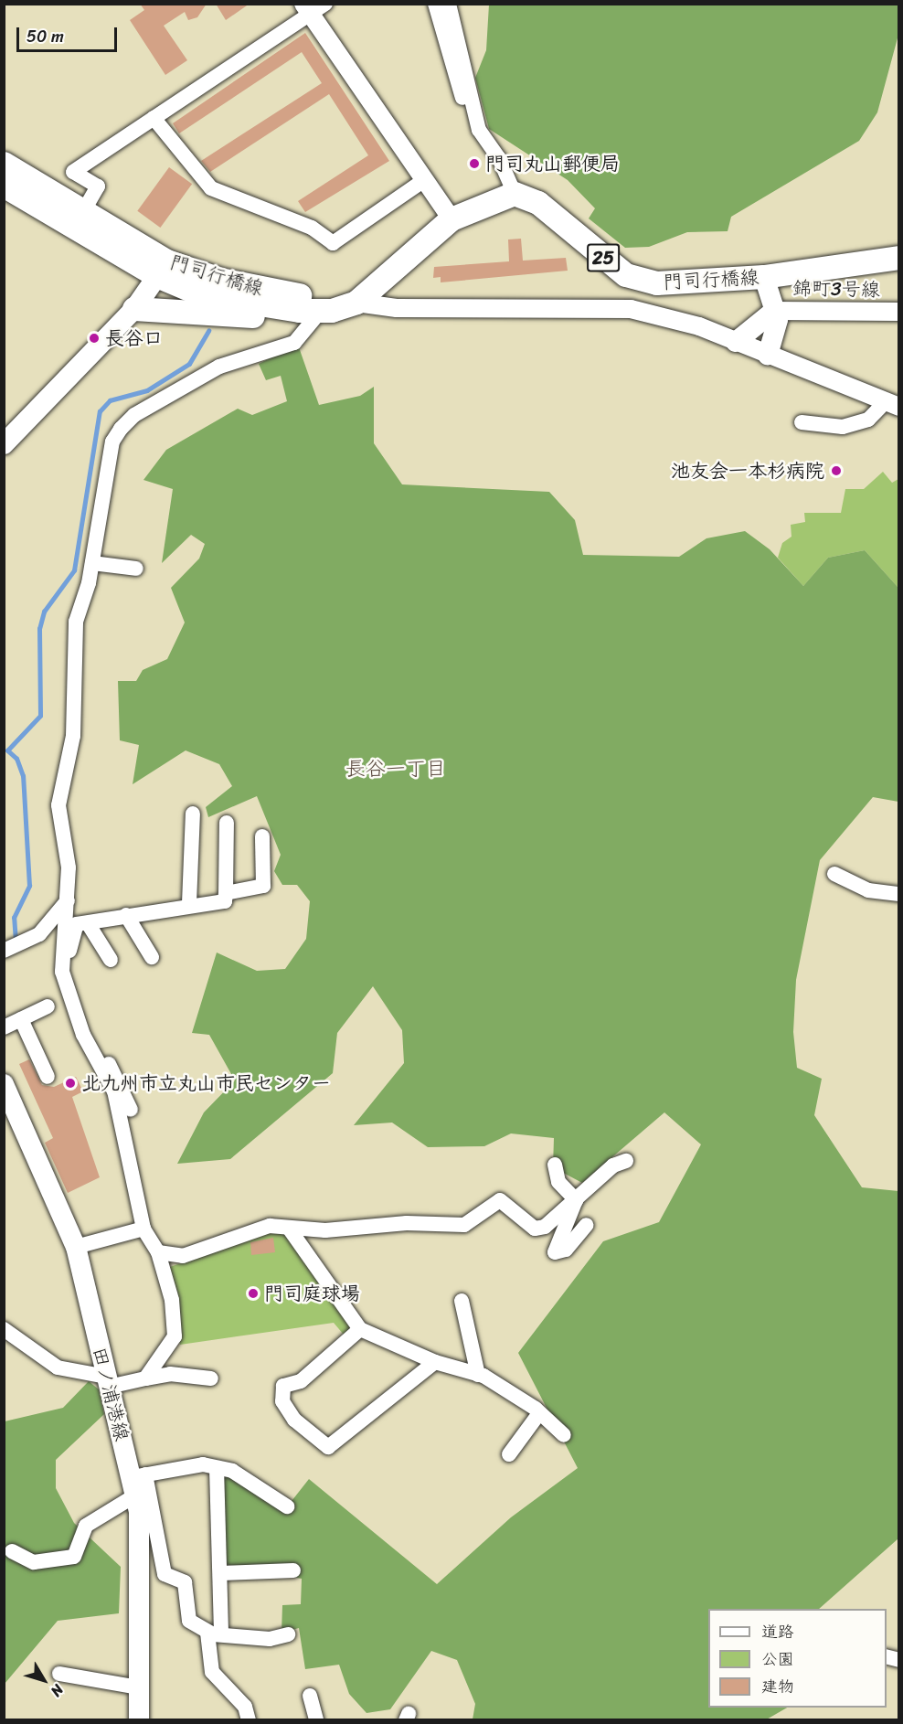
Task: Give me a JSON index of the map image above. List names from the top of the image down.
{
  "streets": {
    "main road": ["25", "門司行橋線", "田ノ浦港線"],
    "street": ["錦町3号線"]
  },
  "districts": ["長谷一丁目"],
  "places": [
    "門司丸山郵便局",
    "長谷口",
    "池友会一本杉病院",
    "北九州市立丸山市民センター",
    "門司庭球場"
  ],
  "legend": ["道路", "公園", "建物"],
  "scale_bar": "50 m",
  "north": "bottom right"
}
